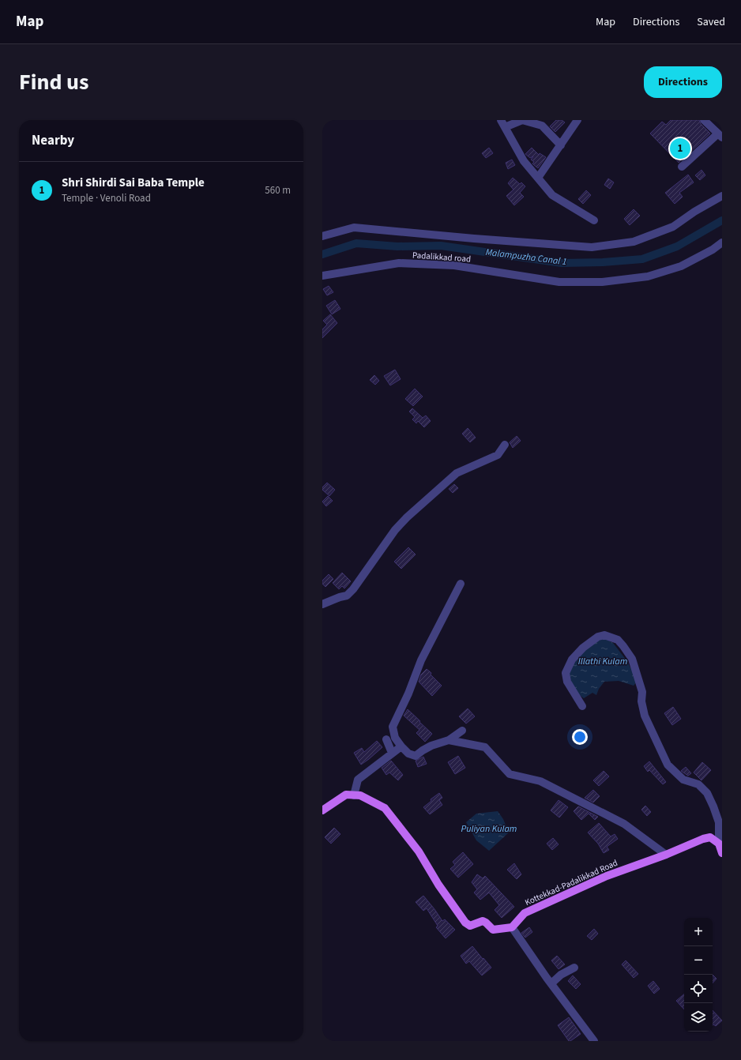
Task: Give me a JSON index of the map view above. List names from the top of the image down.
{
  "streets": {
    "main road": ["Kottekkad-Padalikkad Road"],
    "street": ["Padalikkad road"]
  },
  "water": ["Malampuzha Canal 1", "Illathi Kulam", "Puliyan Kulam"],
  "page": {
    "header": "Map",
    "nav": ["Map", "Directions", "Saved"],
    "title": "Find us",
    "buttons": "Directions",
    "heading": "Nearby",
    "pins": "1",
    "list": [
      {
        "mark": "1",
        "name": "Shri Shirdi Sai Baba Temple",
        "note": "Temple · Venoli Road",
        "value": "560 m"
      }
    ],
    "map_buttons": ["+", "−"]
  }
}
